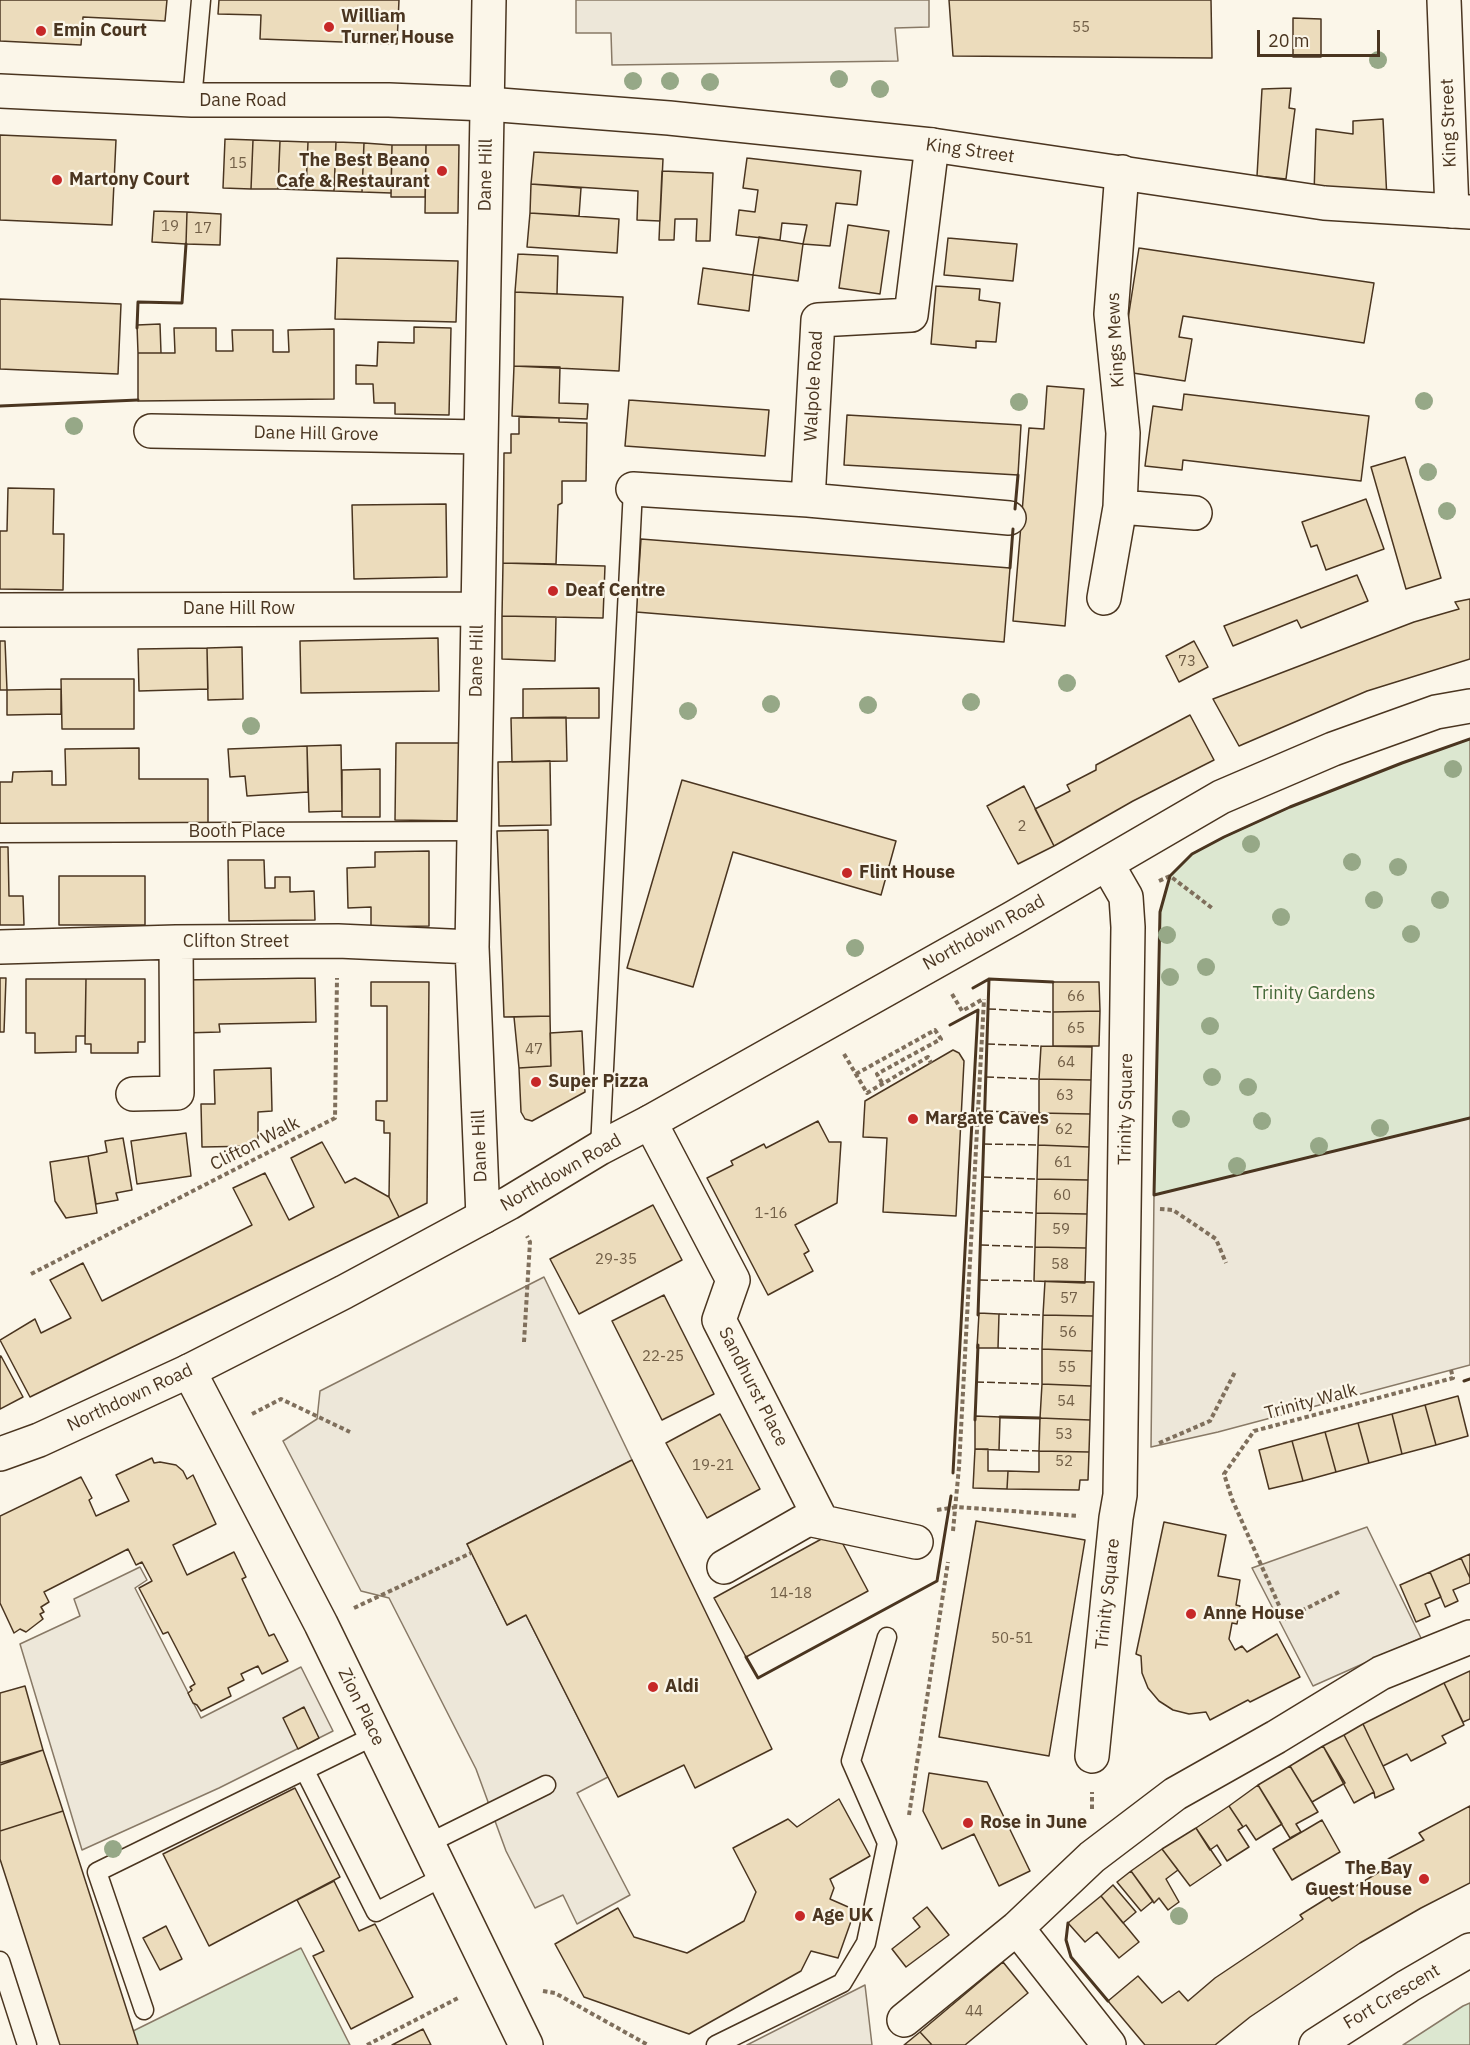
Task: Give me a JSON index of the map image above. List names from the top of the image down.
{
  "streets": {
    "street": [
      "Dane Road",
      "King Street",
      "Dane Hill",
      "Kings Mews",
      "Walpole Road",
      "Dane Hill Grove",
      "Dane Hill Row",
      "Northdown Road",
      "Clifton Street",
      "Trinity Square",
      "Sandhurst Place",
      "Zion Place",
      "Fort Crescent"
    ],
    "lane": ["Booth Place"],
    "path": ["Clifton Walk", "Trinity Walk"]
  },
  "crossings": [
    ["Dane Road", "King Street"],
    ["Dane Road", "Dane Hill"],
    ["King Street", "Dane Hill"],
    ["King Street", "Kings Mews"],
    ["King Street", "Walpole Road"],
    ["Dane Hill", "Dane Hill Grove"],
    ["Dane Hill", "Dane Hill Row"],
    ["Dane Hill", "Booth Place"],
    ["Dane Hill", "Northdown Road"],
    ["Dane Hill", "Clifton Street"],
    ["Northdown Road", "Trinity Square"],
    ["Northdown Road", "Sandhurst Place"],
    ["Northdown Road", "Zion Place"],
    ["Clifton Street", "Clifton Walk"]
  ],
  "parks": ["Trinity Gardens"],
  "places": [
    "William Turner House",
    "Emin Court",
    "The Best Beano Cafe & Restaurant",
    "Martony Court",
    "Deaf Centre",
    "Flint House",
    "Super Pizza",
    "Margate Caves",
    "Anne House",
    "Aldi",
    "Rose in June",
    "The Bay Guest House",
    "Age UK"
  ],
  "house_numbers": [
    "55",
    "15",
    "19",
    "17",
    "73",
    "2",
    "66",
    "65",
    "47",
    "64",
    "63",
    "62",
    "61",
    "60",
    "1-16",
    "59",
    "29-35",
    "58",
    "57",
    "56",
    "22-25",
    "55",
    "54",
    "53",
    "52",
    "19-21",
    "14-18",
    "50-51",
    "44"
  ],
  "scale_bar": "20 m"
}
